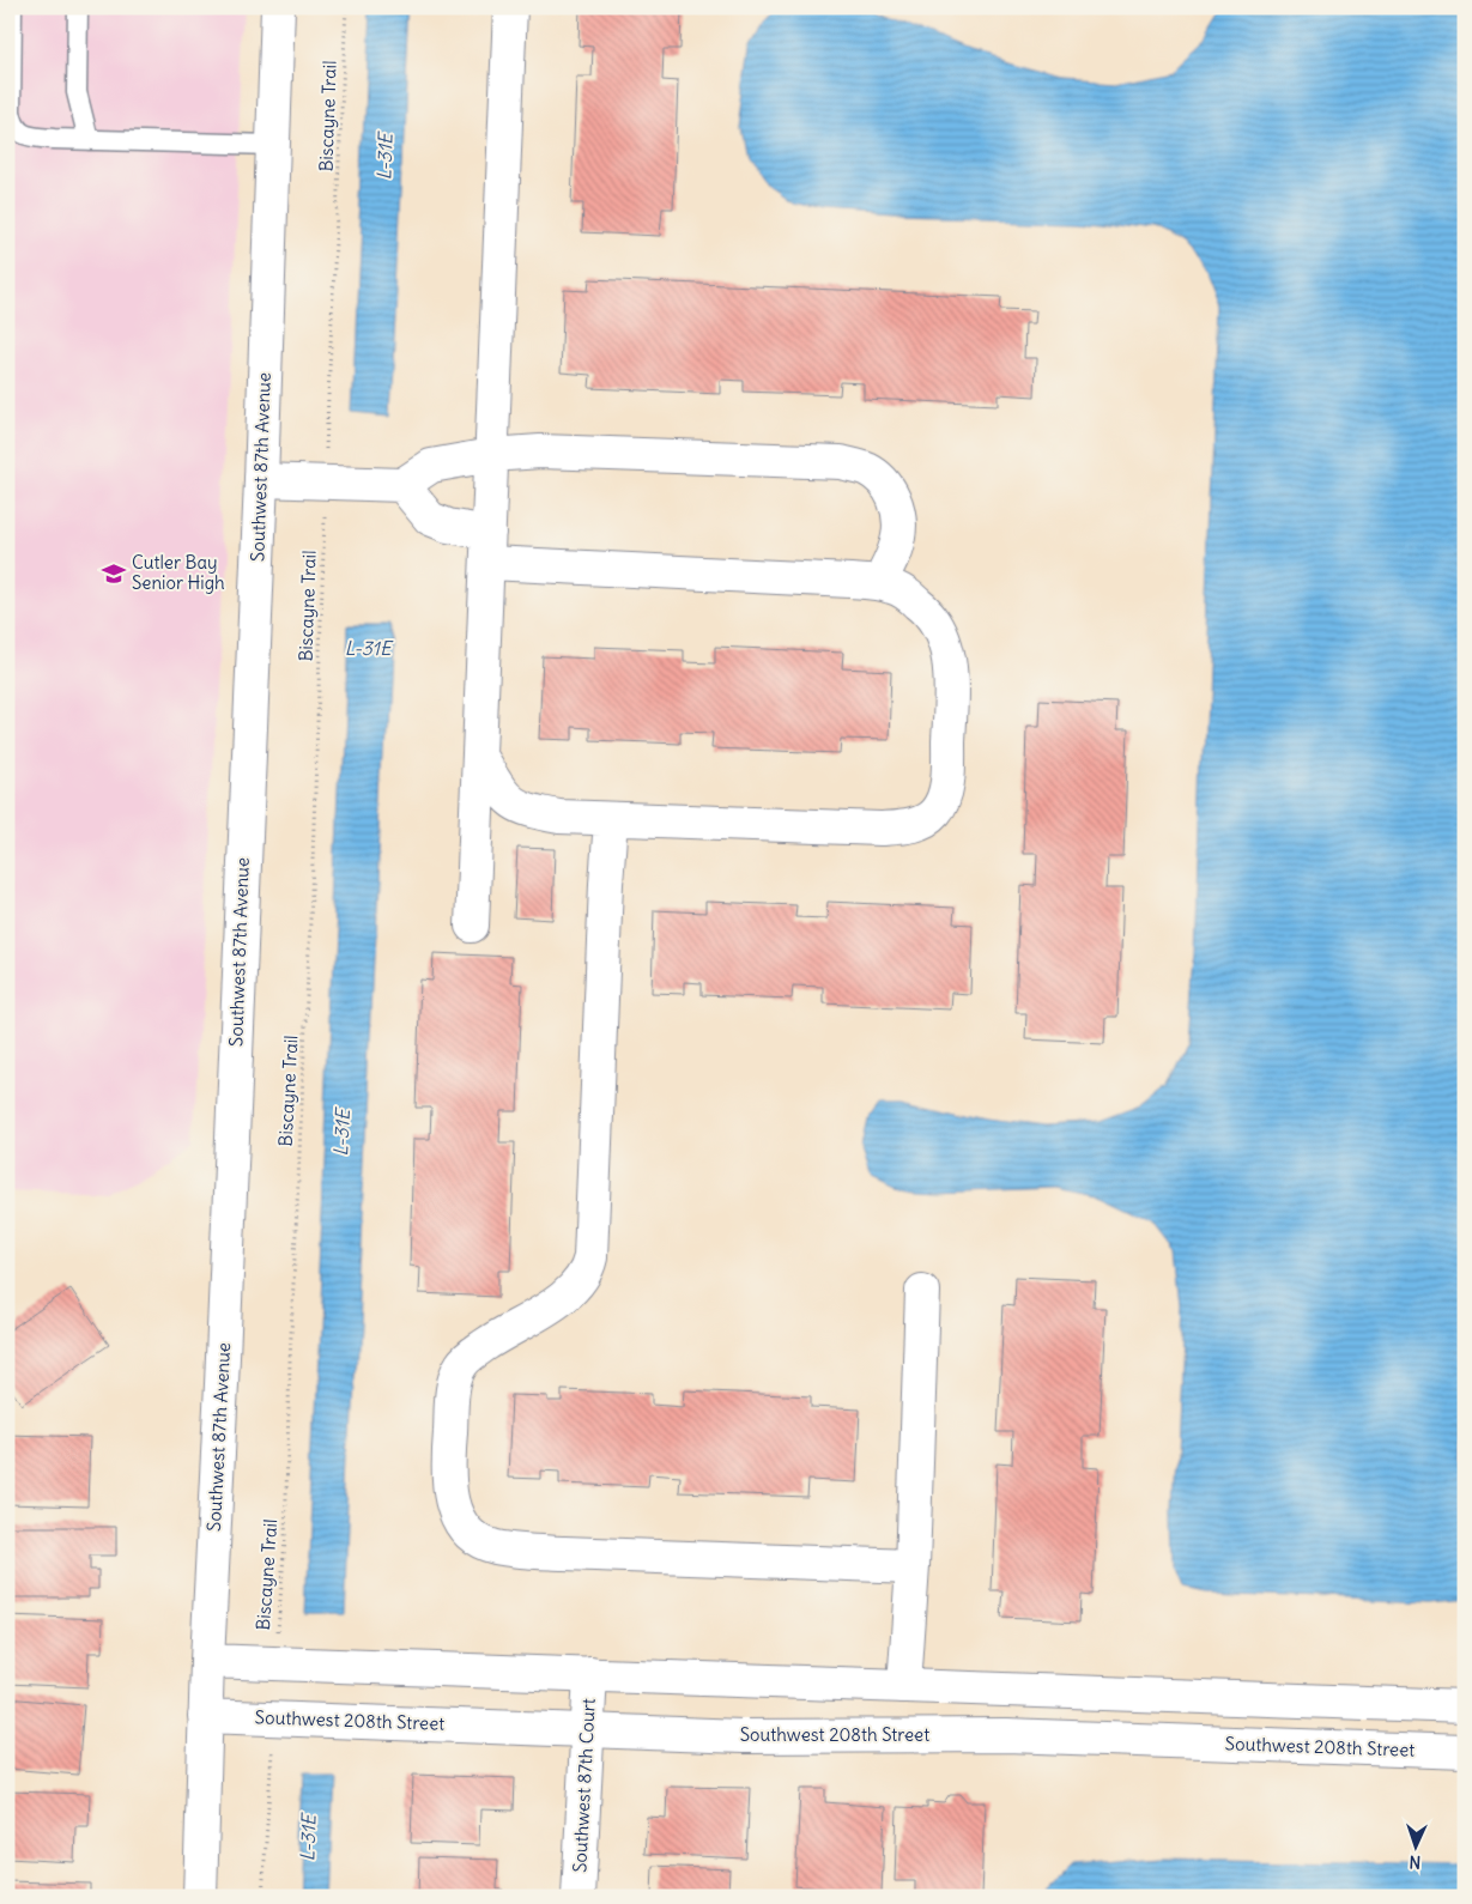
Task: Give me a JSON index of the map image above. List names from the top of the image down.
{
  "streets": {
    "street": ["Southwest 87th Avenue", "Southwest 208th Street", "Southwest 87th Court"],
    "path": ["Biscayne Trail"]
  },
  "crossings": [
    ["Southwest 87th Avenue", "Southwest 208th Street"],
    ["Southwest 208th Street", "Southwest 87th Court"]
  ],
  "water": ["L-31E"],
  "places": {
    "school or university": ["Cutler Bay Senior High"]
  },
  "north": "bottom"
}
